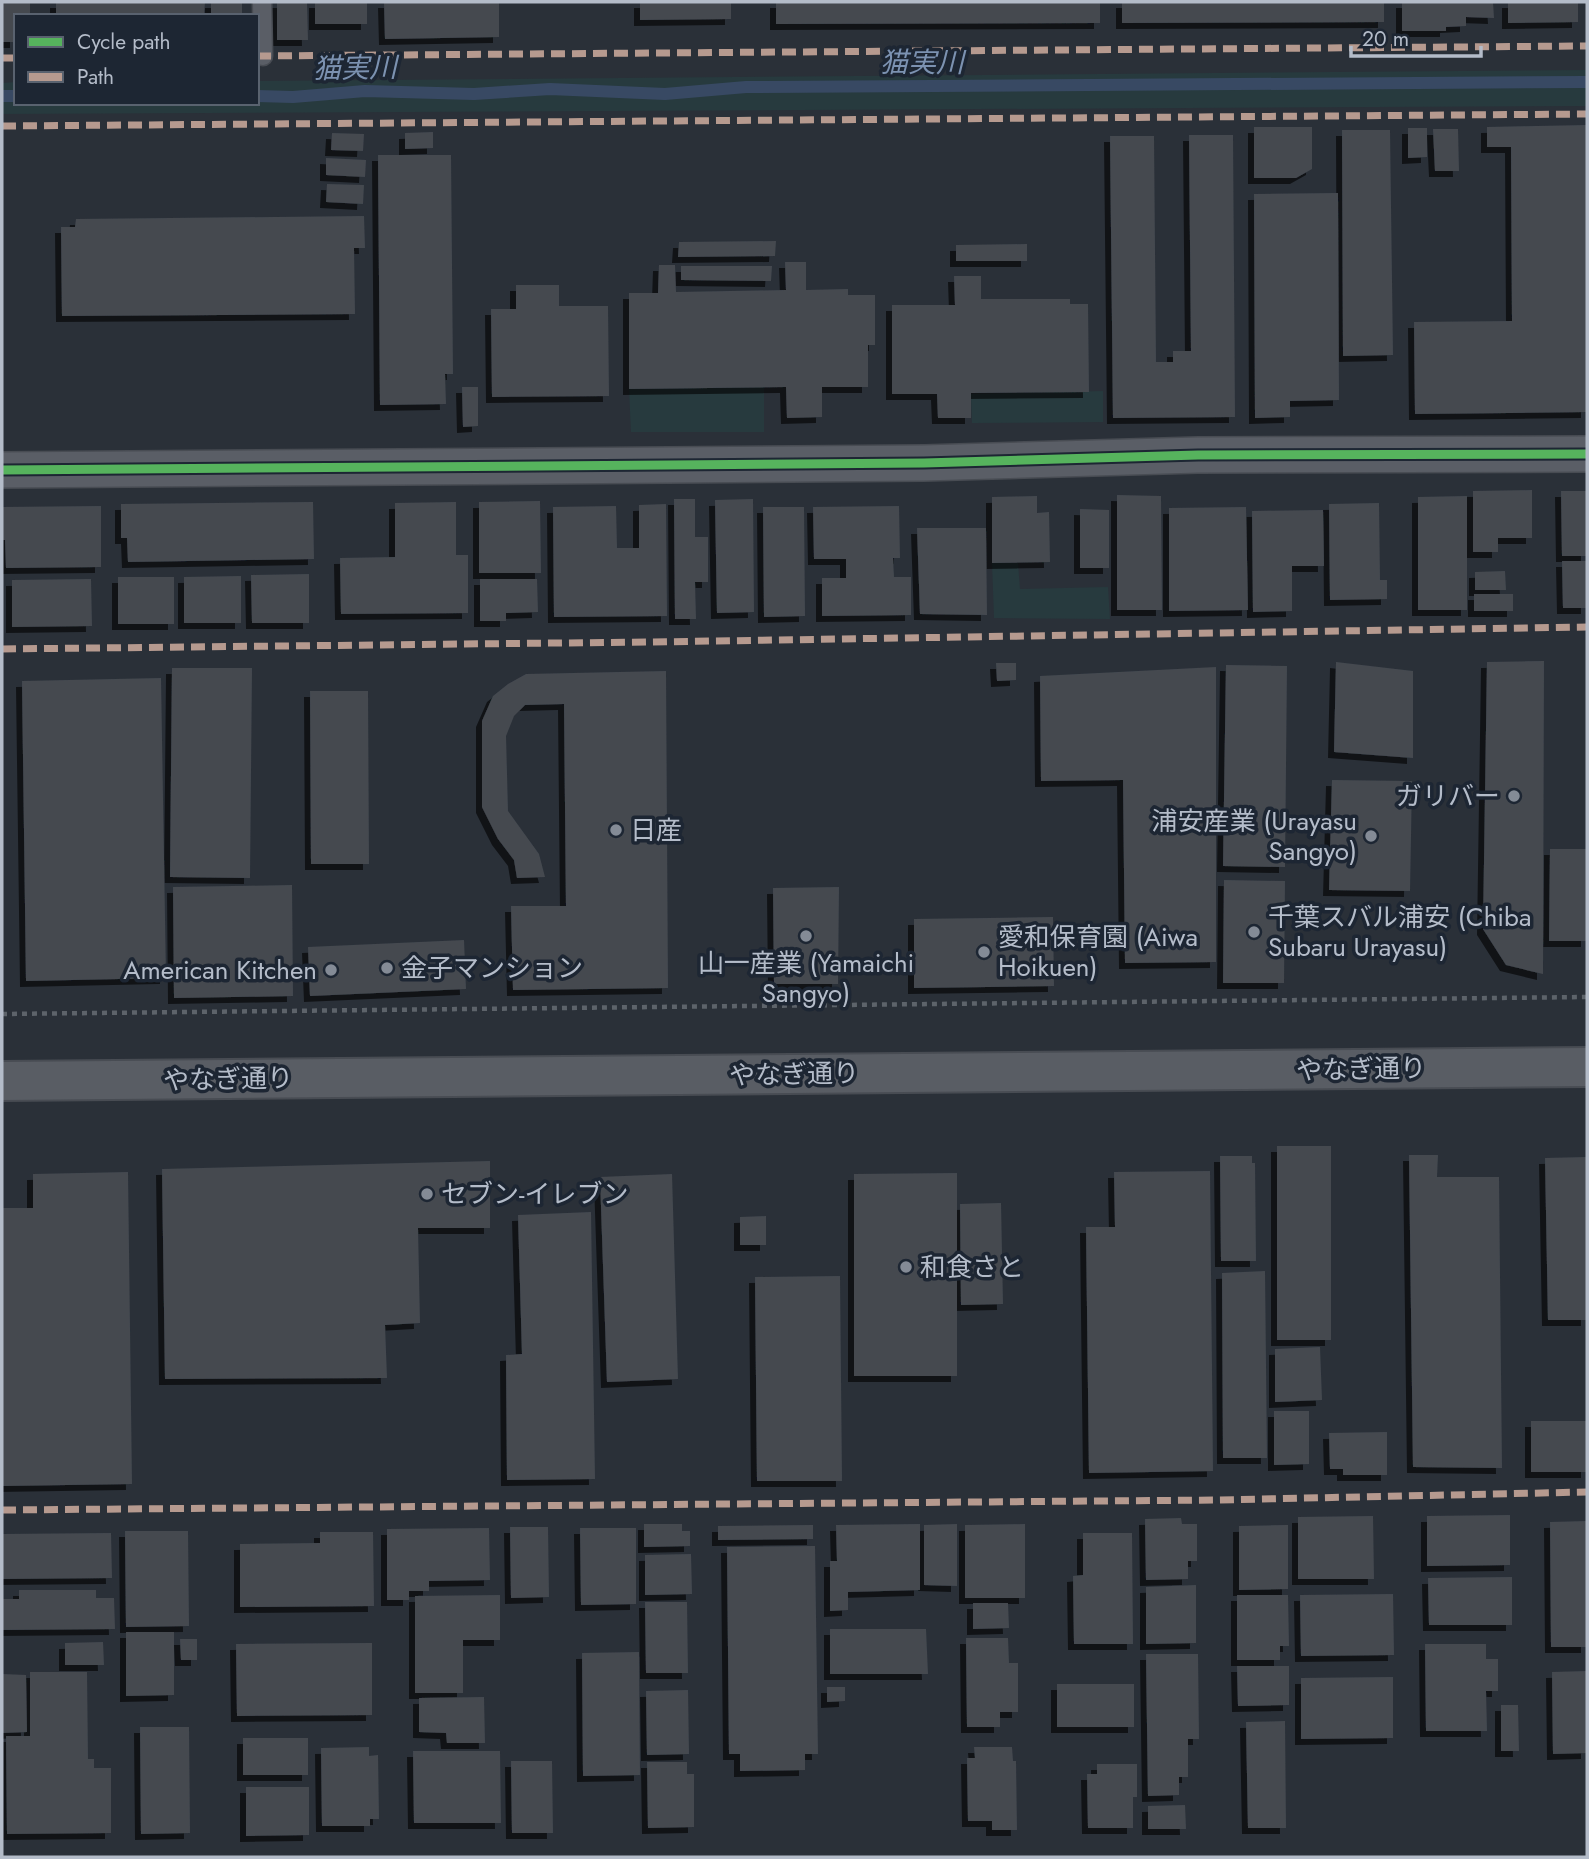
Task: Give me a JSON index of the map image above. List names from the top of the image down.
{
  "streets": {
    "main road": ["やなぎ通り"]
  },
  "water": ["猫実川"],
  "places": [
    "ガリバー",
    "日産",
    "浦安産業 (Urayasu Sangyo)",
    "千葉スバル浦安 (Chiba Subaru Urayasu)",
    "山一産業 (Yamaichi Sangyo)",
    "愛和保育園 (Aiwa Hoikuen)",
    "金子マンション",
    "American Kitchen",
    "セブン-イレブン",
    "和食さと"
  ],
  "legend": ["Cycle path", "Path"],
  "scale_bar": "20 m"
}
